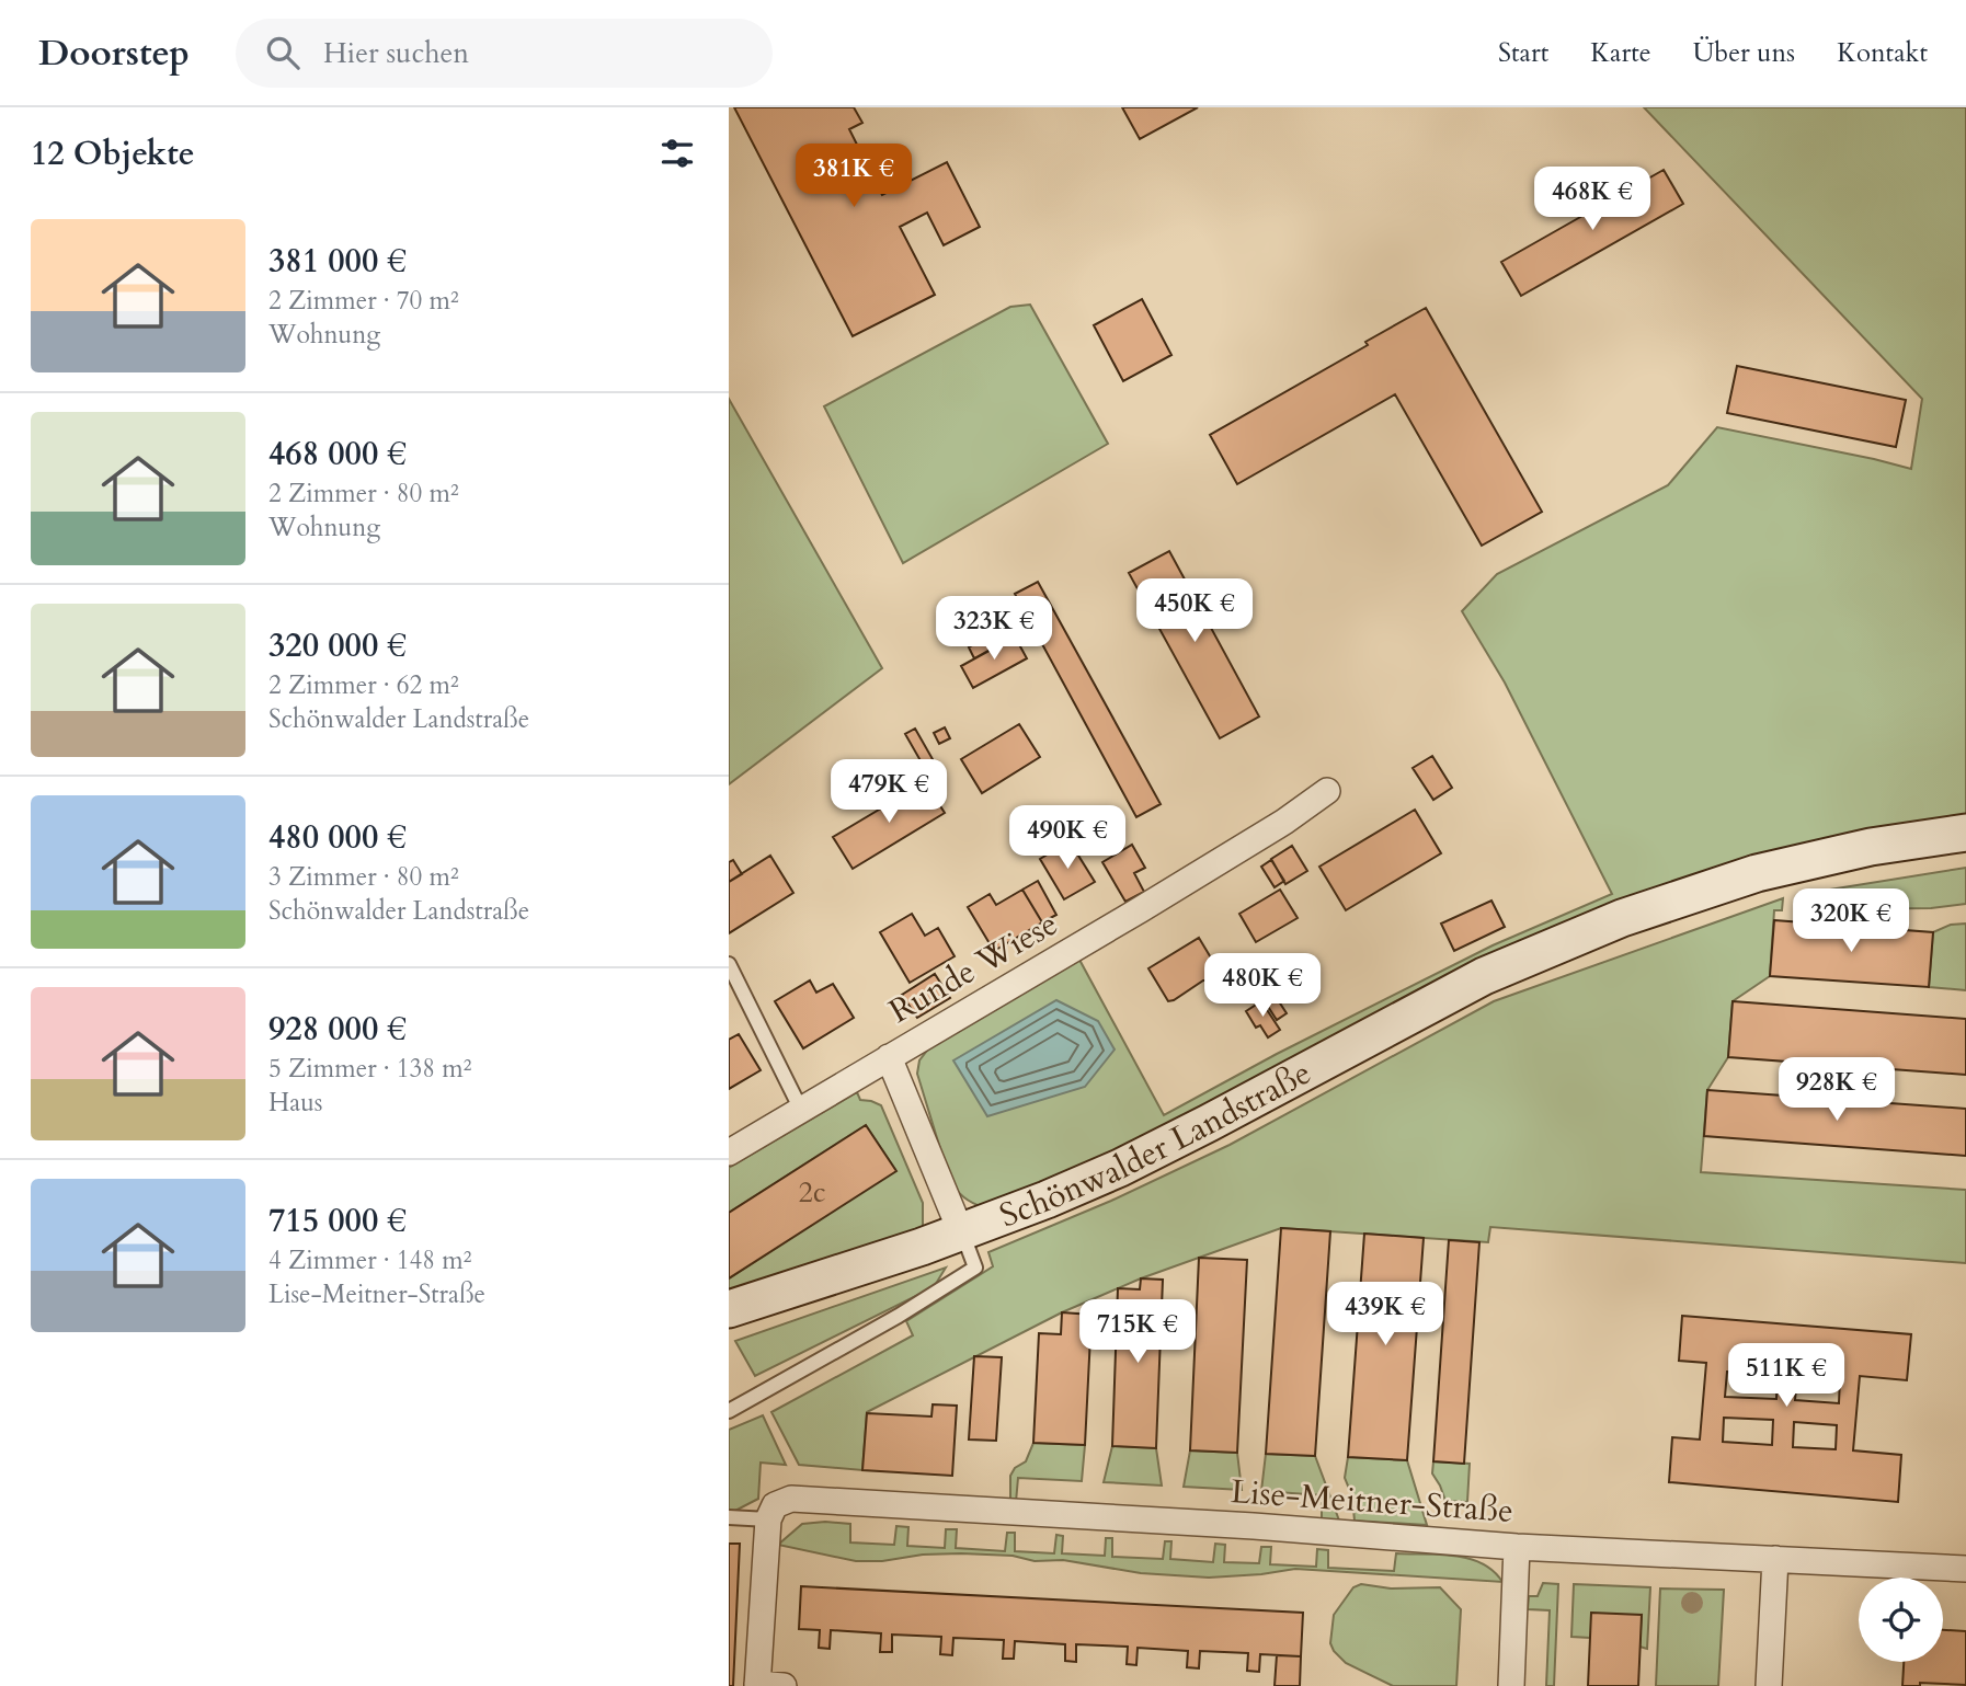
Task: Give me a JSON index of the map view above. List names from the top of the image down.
{
  "streets": {
    "main road": ["Schönwalder Landstraße"],
    "street": ["Runde Wiese", "Lise-Meitner-Straße"]
  },
  "crossings": [
    ["Runde Wiese", "Schönwalder Landstraße"]
  ],
  "house_numbers": ["2c"],
  "page": {
    "header": "Doorstep",
    "search": "Hier suchen",
    "nav": [
      "Start",
      "Karte",
      "Über uns",
      "Kontakt"
    ],
    "heading": "12 Objekte",
    "price": [
      "381K €",
      "468K €",
      "450K €",
      "323K €",
      "479K €",
      "490K €",
      "320K €",
      "480K €",
      "928K €",
      "439K €",
      "715K €",
      "511K €"
    ],
    "list": [
      {
        "name": "381 000 €",
        "note": "2 Zimmer · 70 m² · Wohnung"
      },
      {
        "name": "468 000 €",
        "note": "2 Zimmer · 80 m² · Wohnung"
      },
      {
        "name": "320 000 €",
        "note": "2 Zimmer · 62 m² · Schönwalder Landstraße"
      },
      {
        "name": "480 000 €",
        "note": "3 Zimmer · 80 m² · Schönwalder Landstraße"
      },
      {
        "name": "928 000 €",
        "note": "5 Zimmer · 138 m² · Haus"
      },
      {
        "name": "715 000 €",
        "note": "4 Zimmer · 148 m² · Lise-Meitner-Straße"
      }
    ]
  }
}
